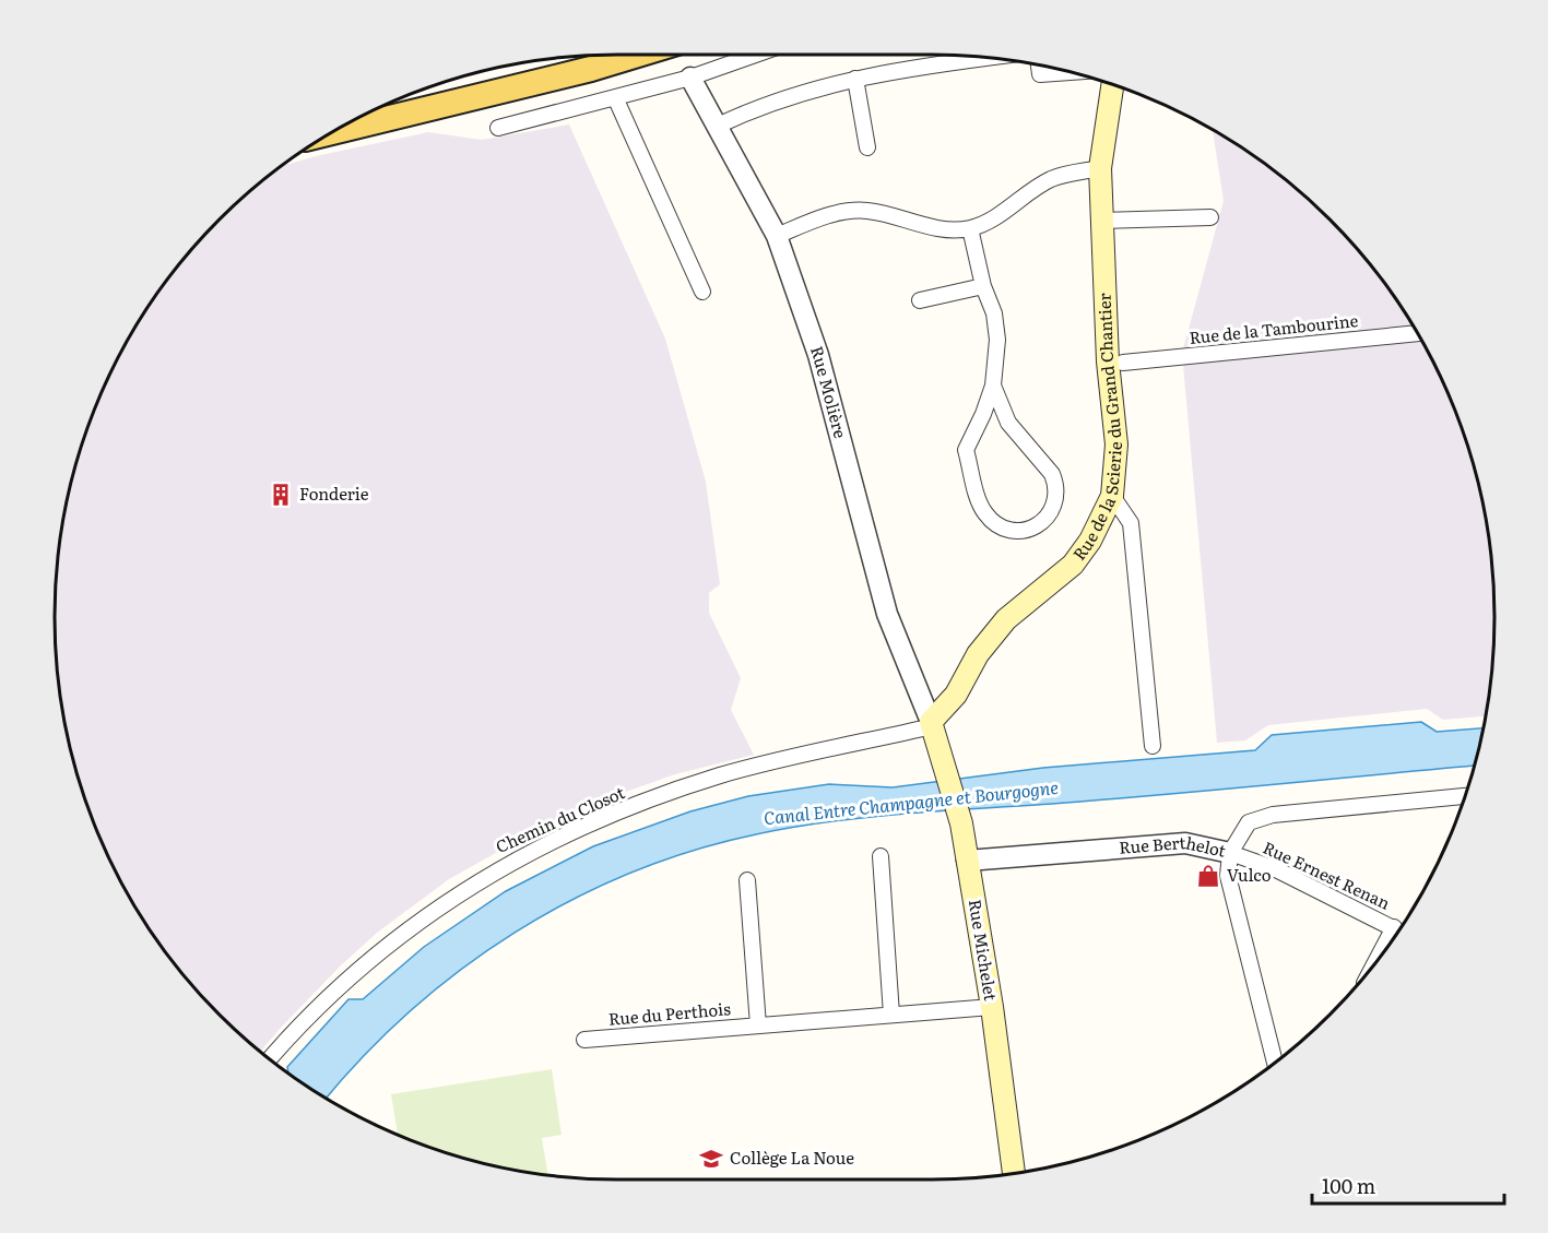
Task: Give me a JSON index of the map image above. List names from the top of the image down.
{
  "streets": {
    "main road": ["Rue de la Scierie du Grand Chantier", "Rue Michelet"],
    "street": [
      "Rue de la Tambourine",
      "Rue Molière",
      "Chemin du Closot",
      "Rue Berthelot",
      "Rue Ernest Renan",
      "Rue du Perthois"
    ]
  },
  "crossings": [
    ["Rue Molière", "Rue de la Scierie du Grand Chantier"],
    ["Rue Molière", "Chemin du Closot"],
    ["Rue Molière", "Rue Michelet"],
    ["Rue de la Scierie du Grand Chantier", "Chemin du Closot"],
    ["Rue de la Scierie du Grand Chantier", "Rue Michelet"],
    ["Chemin du Closot", "Rue Michelet"],
    ["Rue Berthelot", "Rue Ernest Renan"],
    ["Rue Berthelot", "Rue Michelet"],
    ["Rue Michelet", "Rue du Perthois"]
  ],
  "water": ["Canal Entre Champagne et Bourgogne"],
  "places": {
    "building": ["Fonderie"],
    "shop": ["Vulco"],
    "school or university": ["Collège La Noue"]
  },
  "scale_bar": "100 m"
}
